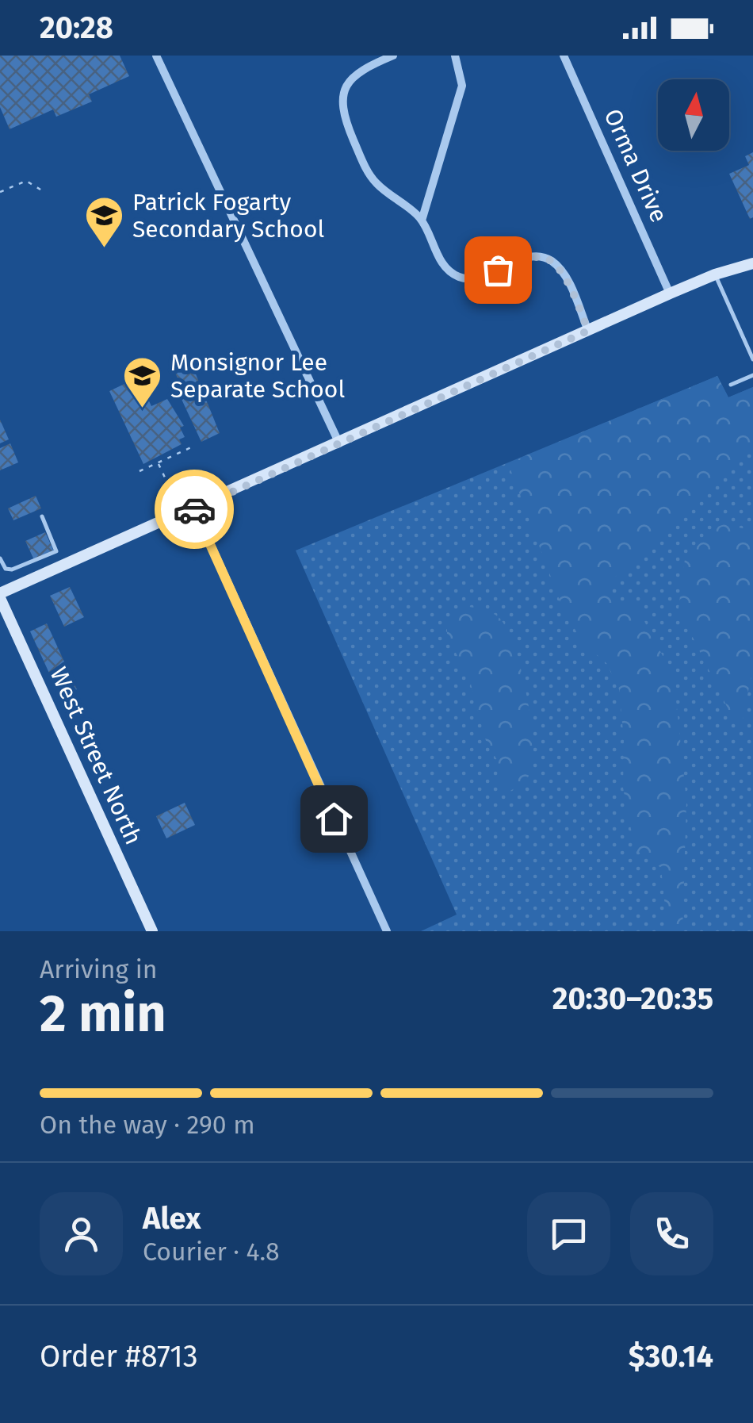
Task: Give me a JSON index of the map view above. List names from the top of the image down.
{
  "streets": {
    "street": ["Orma Drive", "West Street North"]
  },
  "places": {
    "school or university": ["Patrick Fogarty Secondary School", "Monsignor Lee Separate School"]
  },
  "north": "top",
  "page": {
    "status": "20:28",
    "heading": ["2 min", "Arriving in", "20:30–20:35"],
    "panel": [
      "Alex",
      "Courier · 4.8",
      "Order #8713",
      "$30.14"
    ],
    "bar": "On the way · 290 m"
  }
}
